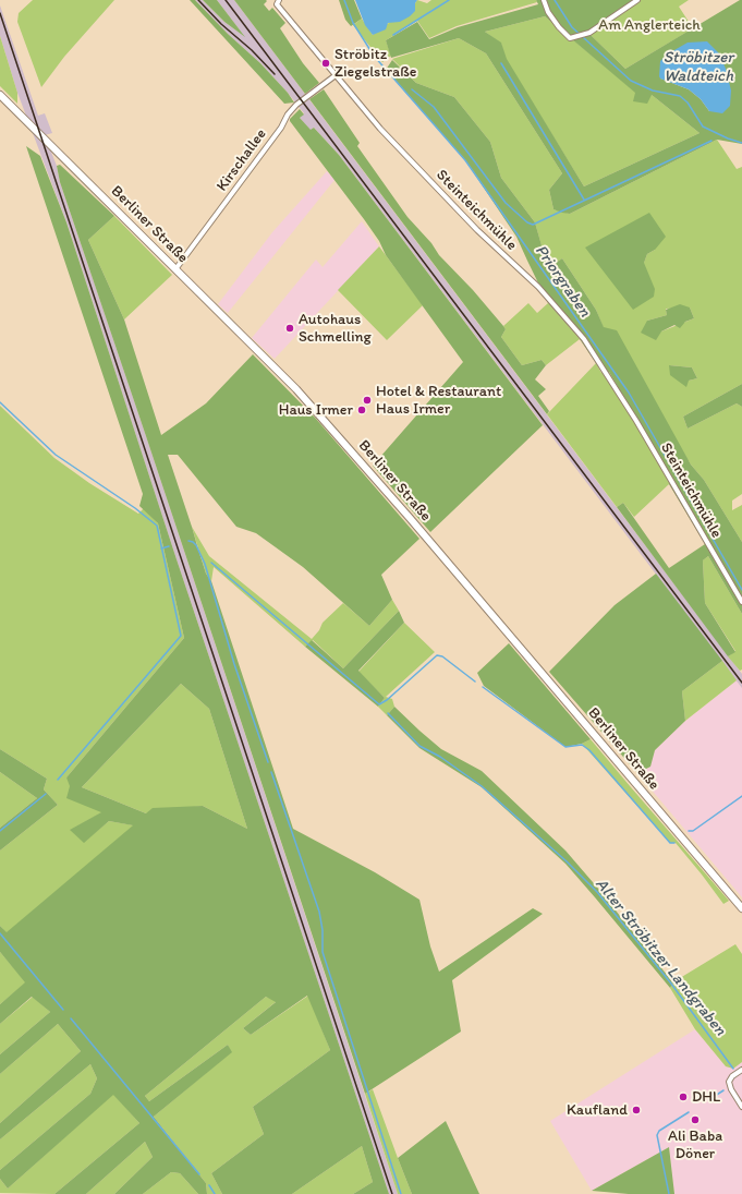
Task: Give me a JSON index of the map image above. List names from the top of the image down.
{
  "streets": {
    "main road": ["Berliner Straße"],
    "street": ["Kirschallee", "Steinteichmühle"]
  },
  "crossings": [
    ["Kirschallee", "Steinteichmühle"],
    ["Kirschallee", "Berliner Straße"]
  ],
  "water": ["Ströbitzer Waldteich", "Priorgraben", "Alter Ströbitzer Landgraben"],
  "parks": ["Am Anglerteich"],
  "places": [
    "Ströbitz Ziegelstraße",
    "Autohaus Schmelling",
    "Hotel & Restaurant Haus Irmer",
    "Haus Irmer",
    "DHL",
    "Kaufland",
    "Ali Baba Döner"
  ]
}
